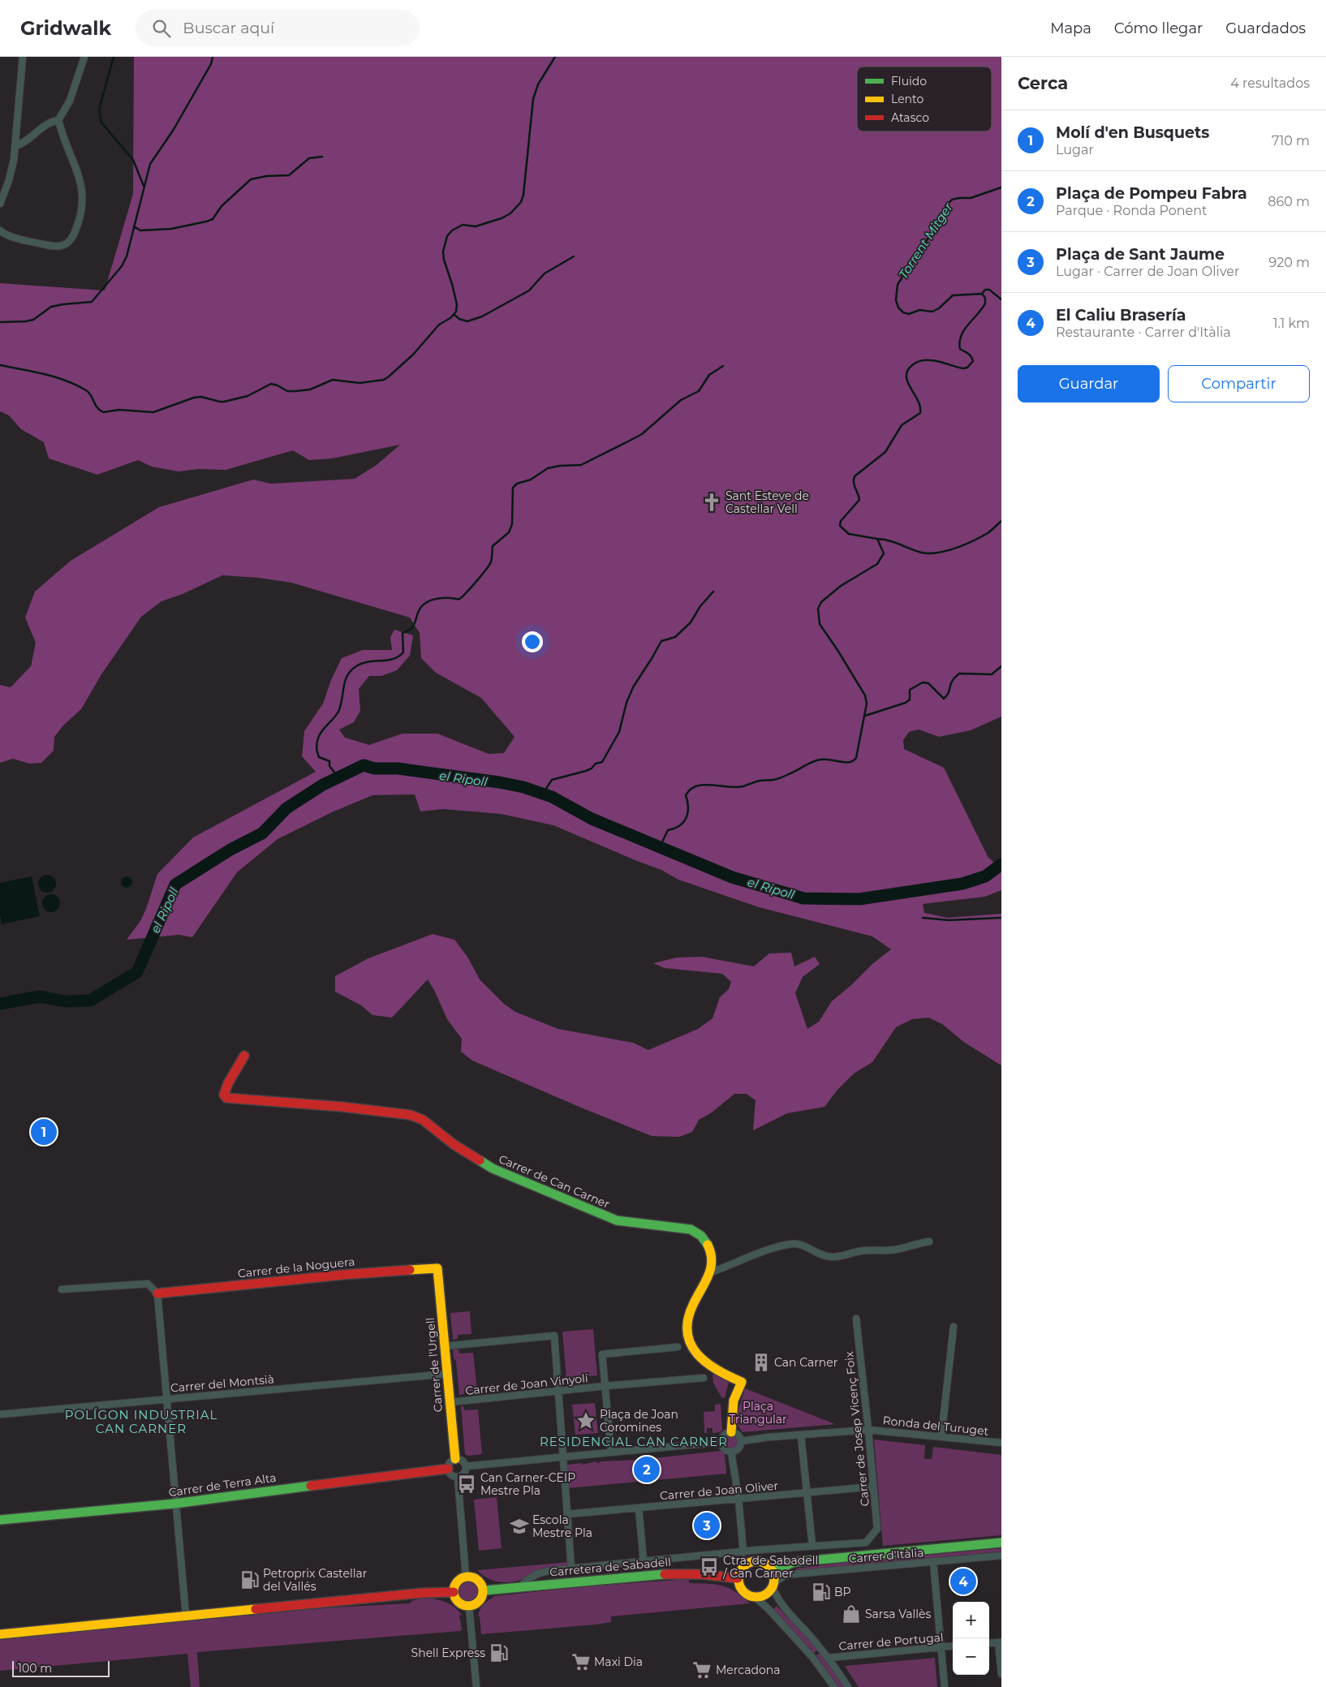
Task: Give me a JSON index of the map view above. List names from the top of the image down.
{
  "streets": {
    "street": [
      "Carrer de Can Carner",
      "Carrer de la Noguera",
      "Carrer de l'Urgell",
      "Carrer del Montsià",
      "Carrer de Joan Vinyolí",
      "Ronda del Turuget",
      "Carrer de Josep Vicenç Foix",
      "Carrer de Terra Alta",
      "Carrer de Joan Oliver",
      "Carrer d'Itàlia",
      "Carretera de Sabadell",
      "Carrer de Portugal"
    ]
  },
  "crossings": [
    ["Carrer de la Noguera", "Carrer de l'Urgell"],
    ["Carrer de l'Urgell", "Carrer del Montsià"],
    ["Carrer de l'Urgell", "Carrer de Joan Vinyolí"],
    ["Carrer de l'Urgell", "Carrer de Terra Alta"],
    ["Ronda del Turuget", "Carrer de Josep Vicenç Foix"],
    ["Carrer de Josep Vicenç Foix", "Carrer de Joan Oliver"],
    ["Carrer d'Itàlia", "Carretera de Sabadell"]
  ],
  "districts": ["POLÍGON INDUSTRIAL CAN CARNER", "RESIDENCIAL CAN CARNER"],
  "water": ["Torrent Mitger", "el Ripoll"],
  "parks": ["Plaça Triangular"],
  "places": {
    "church": ["Sant Esteve de Castellar Vell"],
    "building": ["Can Carner"],
    "place": ["Plaça de Joan Coromines"],
    "bus stop": ["Can Carner-CEIP Mestre Pla", "Ctra. de Sabadell / Can Carner"],
    "school or university": ["Escola Mestre Pla"],
    "fuel station": ["Petroprix Castellar del Vallés", "BP", "Shell Express"],
    "shop": ["Sarsa Vallès"],
    "supermarket": ["Maxi Dia", "Mercadona"]
  },
  "legend": ["Fluido", "Lento", "Atasco"],
  "scale_bar": "100 m",
  "page": {
    "header": "Gridwalk",
    "search": "Buscar aquí",
    "nav": ["Mapa", "Cómo llegar", "Guardados"],
    "heading": ["Cerca", "4 resultados"],
    "list": [
      {
        "mark": "1",
        "name": "Molí d'en Busquets",
        "note": "Lugar",
        "value": "710 m"
      },
      {
        "mark": "2",
        "name": "Plaça de Pompeu Fabra",
        "note": "Parque · Ronda Ponent",
        "value": "860 m"
      },
      {
        "mark": "3",
        "name": "Plaça de Sant Jaume",
        "note": "Lugar · Carrer de Joan Oliver",
        "value": "920 m"
      },
      {
        "mark": "4",
        "name": "El Caliu Brasería",
        "note": "Restaurante · Carrer d'Itàlia",
        "value": "1.1 km"
      }
    ],
    "buttons": ["Guardar", "Compartir"],
    "pins": [
      "1",
      "2",
      "3",
      "4"
    ],
    "map_buttons": ["+", "−"],
    "scale": "100 m"
  }
}
